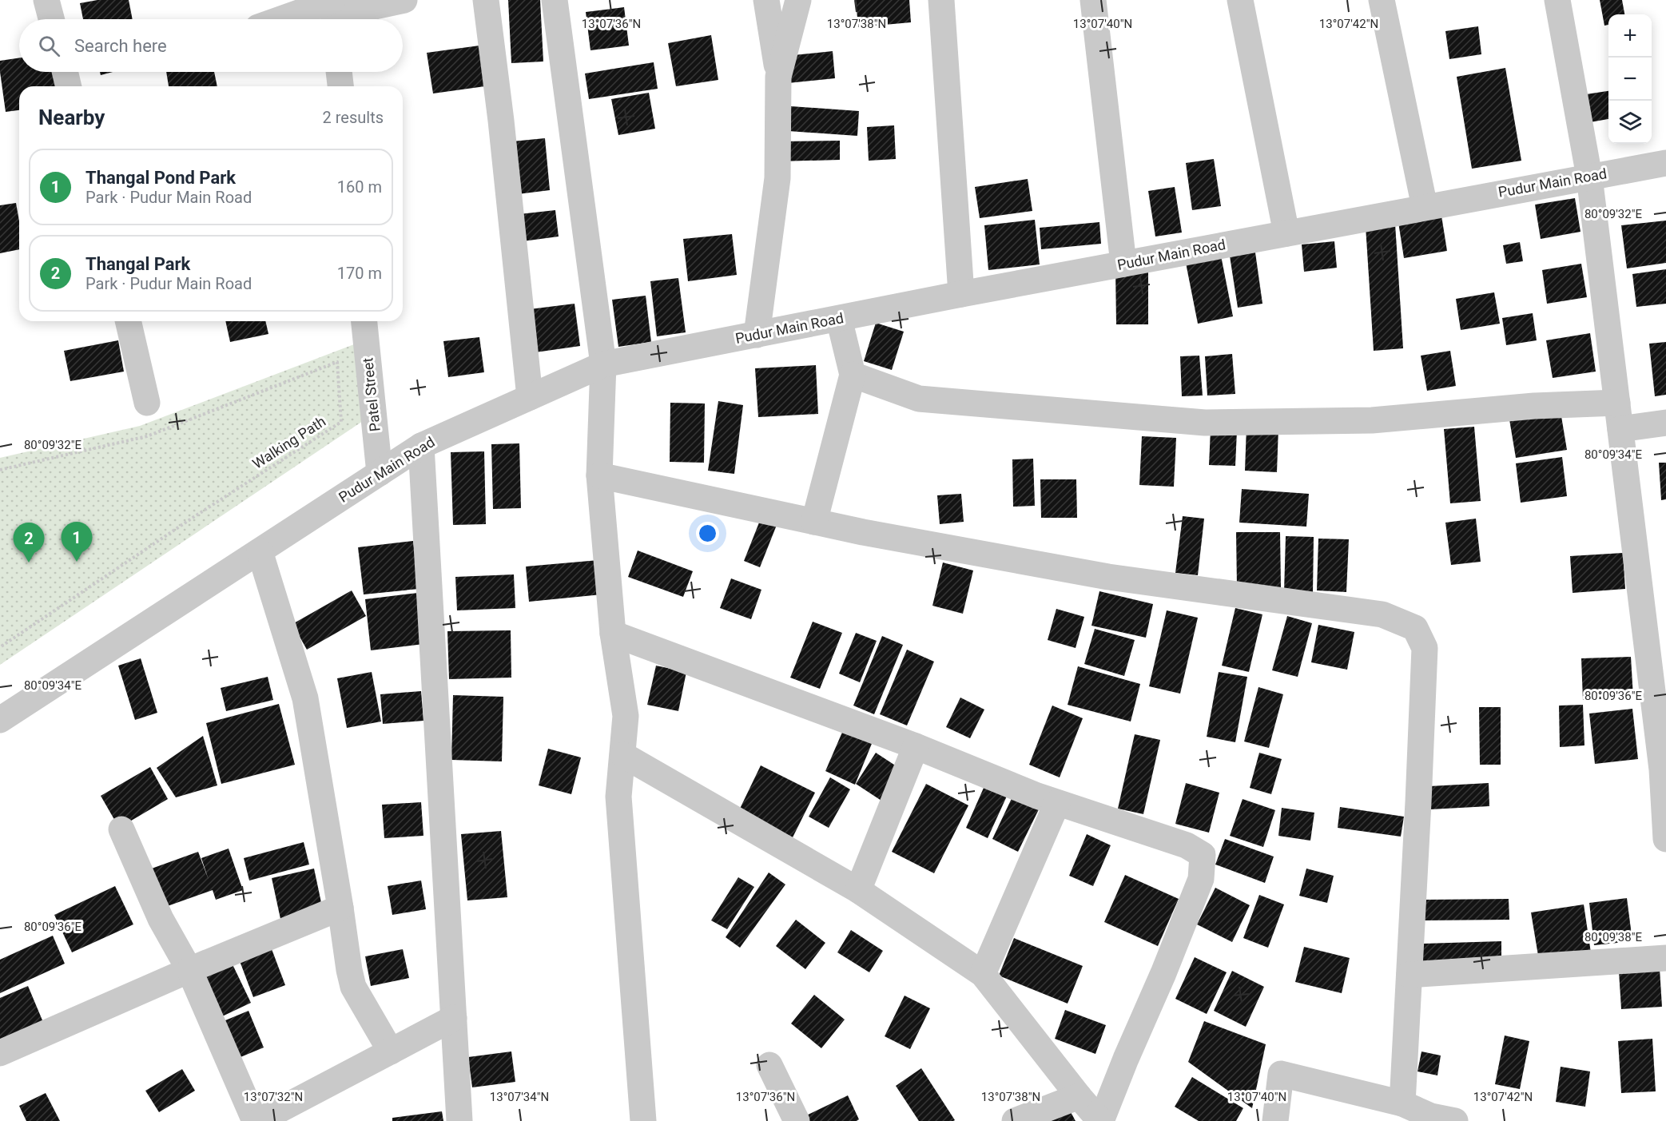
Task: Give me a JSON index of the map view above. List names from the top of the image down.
{
  "streets": {
    "street": ["Pudur Main Road", "Patel Street"],
    "path": ["Walking Path"]
  },
  "crossings": [
    ["Pudur Main Road", "Patel Street"]
  ],
  "page": {
    "map_buttons": ["+", "−"],
    "search": "Search here",
    "heading": ["Nearby", "2 results"],
    "list": [
      {
        "mark": "1",
        "name": "Thangal Pond Park",
        "note": "Park · Pudur Main Road",
        "value": "160 m"
      },
      {
        "mark": "2",
        "name": "Thangal Park",
        "note": "Park · Pudur Main Road",
        "value": "170 m"
      }
    ],
    "pins": ["1", "2"]
  },
  "coordinates": [
    "13°07'36\"N",
    "13°07'38\"N",
    "13°07'40\"N",
    "13°07'42\"N",
    "80°09'32\"E",
    "80°09'34\"E",
    "80°09'36\"E",
    "80°09'38\"E",
    "13°07'32\"N",
    "13°07'34\"N"
  ]
}
